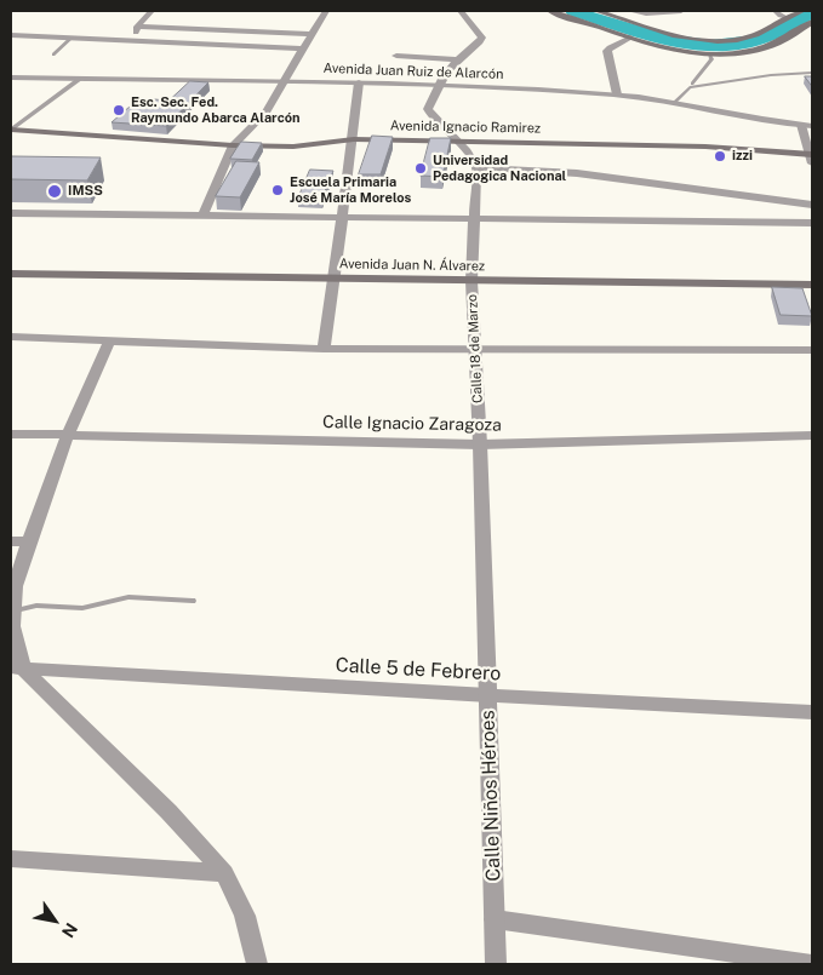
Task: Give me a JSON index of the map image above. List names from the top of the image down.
{
  "streets": {
    "main road": ["Avenida Ignacio Ramirez", "Avenida Juan N. Álvarez"],
    "street": [
      "Avenida Juan Ruiz de Alarcón",
      "Calle 18 de Marzo",
      "Calle Ignacio Zaragoza",
      "Calle 5 de Febrero",
      "Calle Niños Héroes"
    ]
  },
  "crossings": [
    ["Avenida Juan N. Álvarez", "Calle 18 de Marzo"],
    ["Calle 18 de Marzo", "Calle Ignacio Zaragoza"],
    ["Calle 18 de Marzo", "Calle Niños Héroes"],
    ["Calle Ignacio Zaragoza", "Calle Niños Héroes"],
    ["Calle 5 de Febrero", "Calle Niños Héroes"]
  ],
  "places": [
    "Esc. Sec. Fed. Raymundo Abarca Alarcón",
    "izzi",
    "Universidad Pedagogica Nacional",
    "Escuela Primaria José María Morelos",
    "IMSS"
  ],
  "north": "bottom right"
}
